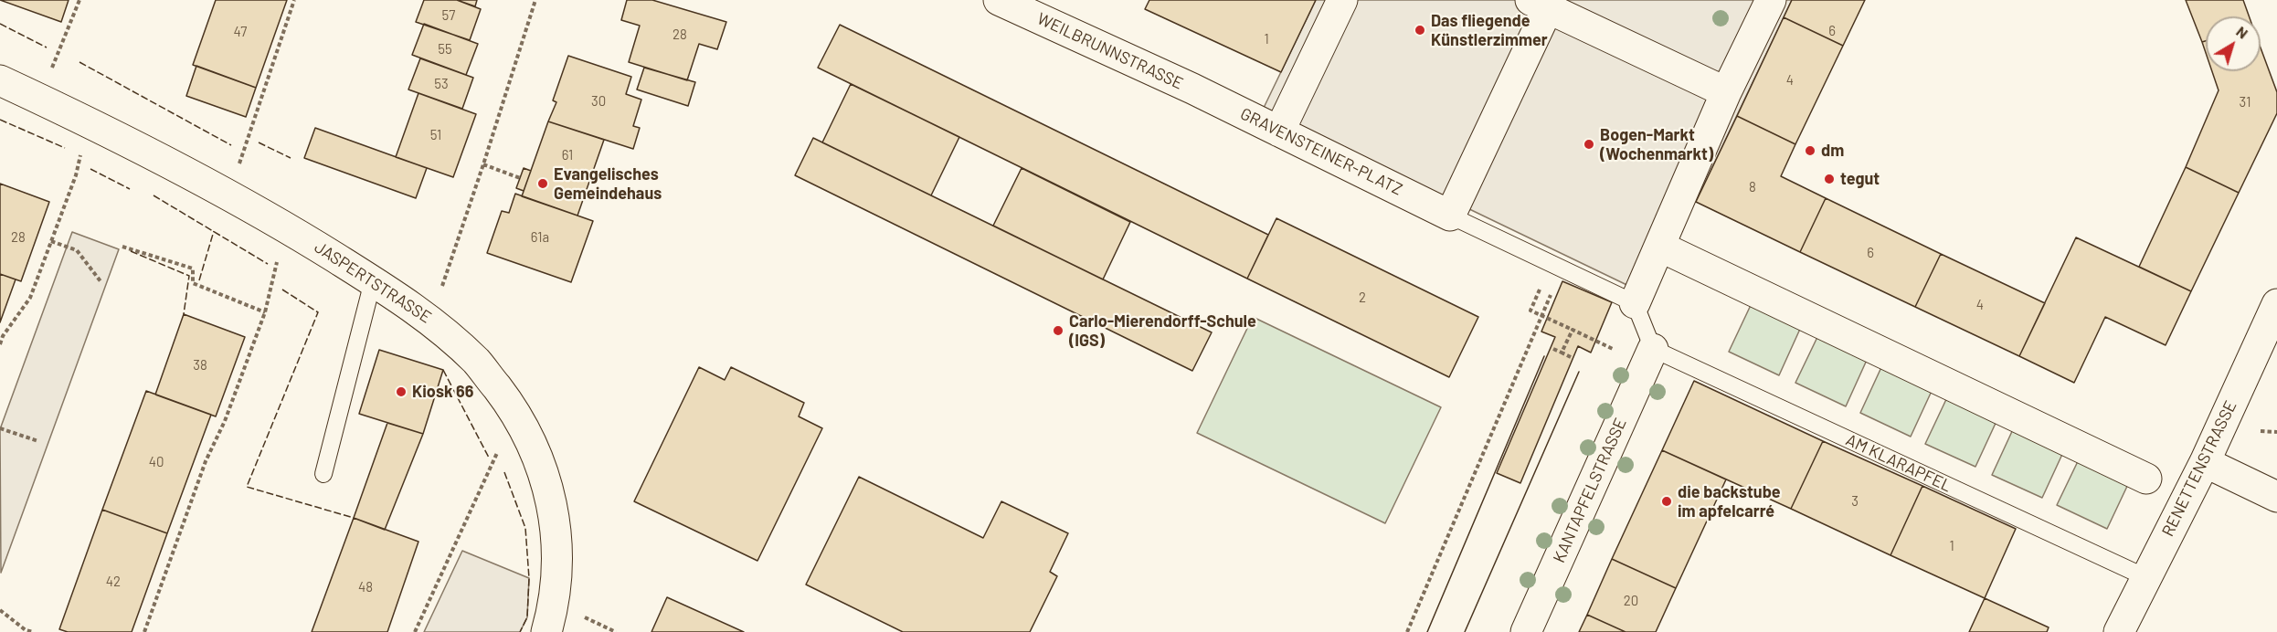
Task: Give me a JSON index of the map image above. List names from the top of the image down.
{
  "streets": {
    "street": [
      "WEILBRUNNSTRASSE",
      "GRAVENSTEINER-PLATZ",
      "JASPERTSTRASSE",
      "RENETTENSTRASSE",
      "KANTAPFELSTRASSE"
    ],
    "lane": ["AM KLARAPFEL"]
  },
  "crossings": [
    ["WEILBRUNNSTRASSE", "GRAVENSTEINER-PLATZ"],
    ["AM KLARAPFEL", "RENETTENSTRASSE"],
    ["AM KLARAPFEL", "KANTAPFELSTRASSE"]
  ],
  "places": [
    "Das fliegende Künstlerzimmer",
    "Bogen-Markt (Wochenmarkt)",
    "dm",
    "tegut",
    "Evangelisches Gemeindehaus",
    "Carlo-Mierendorff-Schule (IGS)",
    "Kiosk 66",
    "die backstube im apfelcarré"
  ],
  "house_numbers": [
    "57",
    "6",
    "47",
    "28",
    "1",
    "55",
    "4",
    "53",
    "30",
    "31",
    "51",
    "61",
    "8",
    "28",
    "61a",
    "6",
    "2",
    "4",
    "38",
    "40",
    "3",
    "1",
    "42",
    "48",
    "20"
  ],
  "north": "top right"
}
